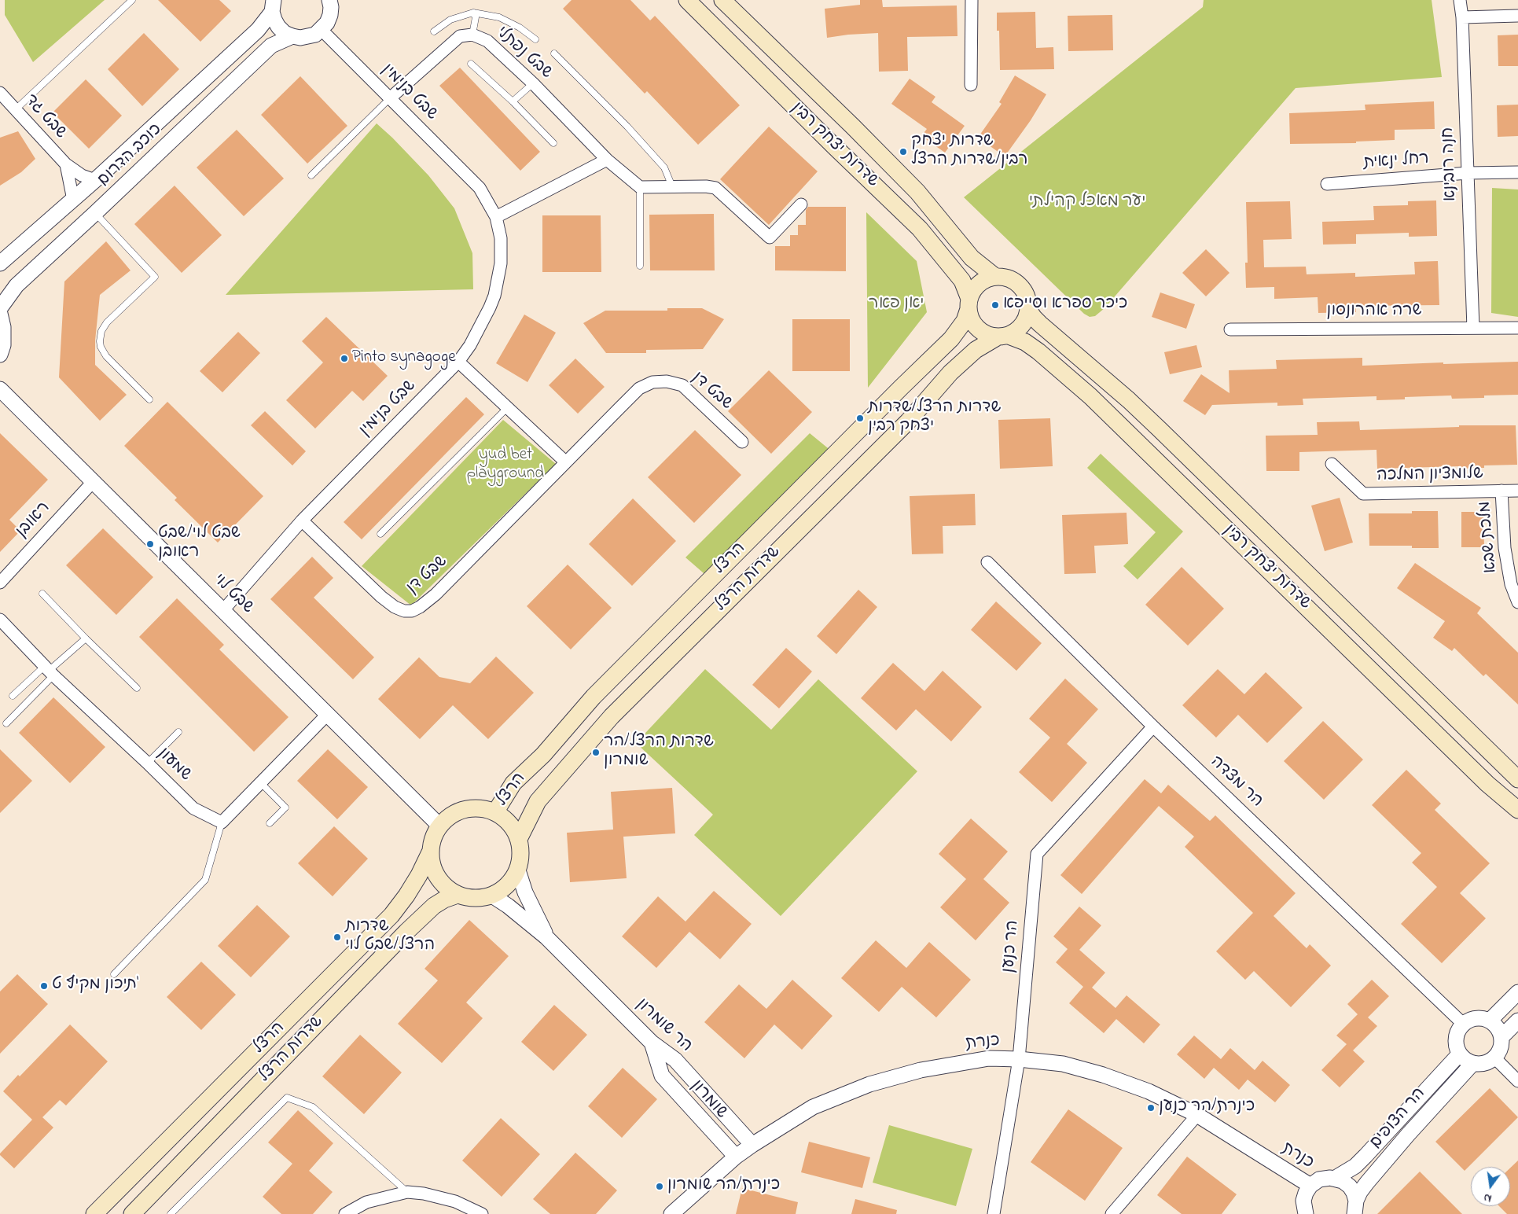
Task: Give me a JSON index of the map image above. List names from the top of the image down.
{
  "streets": {
    "main road": ["שדרות יצחק רבין", "הרצל", "שדרות הרצל"],
    "street": [
      "שבט נפתלי",
      "שבט בנימין",
      "שבט גד",
      "כוכב הדרום",
      "רחל ינאית",
      "חנה רובינא",
      "שרה אהרונסון",
      "שבט דן",
      "שלומציון המלכה",
      "ראובן",
      "מלכת שבא",
      "שבט לוי",
      "שמעון",
      "הר מצדה",
      "הר כנען",
      "הר שומרון",
      "כנרת",
      "שומרון",
      "הר הצופים"
    ]
  },
  "crossings": [
    ["שבט נפתלי", "שבט בנימין"],
    ["שבט בנימין", "שבט דן"],
    ["שבט בנימין", "שבט לוי"],
    ["שבט גד", "כוכב הדרום"],
    ["שדרות יצחק רבין", "הרצל"],
    ["שדרות יצחק רבין", "שדרות הרצל"],
    ["רחל ינאית", "חנה רובינא"],
    ["חנה רובינא", "שרה אהרונסון"],
    ["שלומציון המלכה", "מלכת שבא"],
    ["ראובן", "שבט לוי"],
    ["הרצל", "שדרות הרצל"],
    ["הרצל", "שבט לוי"],
    ["שדרות הרצל", "שבט לוי"],
    ["הר מצדה", "הר כנען"],
    ["הר מצדה", "הר הצופים"],
    ["הר כנען", "כנרת"],
    ["הר שומרון", "כנרת"],
    ["הר שומרון", "שומרון"],
    ["כנרת", "שומרון"],
    ["כנרת", "הר הצופים"]
  ],
  "parks": ["יער מאכל קהילתי", "יאן פאר", "yud bet playground"],
  "places": [
    "שדרות יצחק רבין/שדרות הרצל",
    "כיכר ספרא וסייפא",
    "Pinto synagoge",
    "שדרות הרצל/שדרות יצחק רבין",
    "שבט לוי/שבט ראובן",
    "שדרות הרצל/הר שומרון",
    "שדרות הרצל/שבט לוי",
    "תיכון מקיף ט'",
    "כינרת/הר כנען",
    "כינרת/הר שומרון"
  ],
  "north": "bottom"
}
